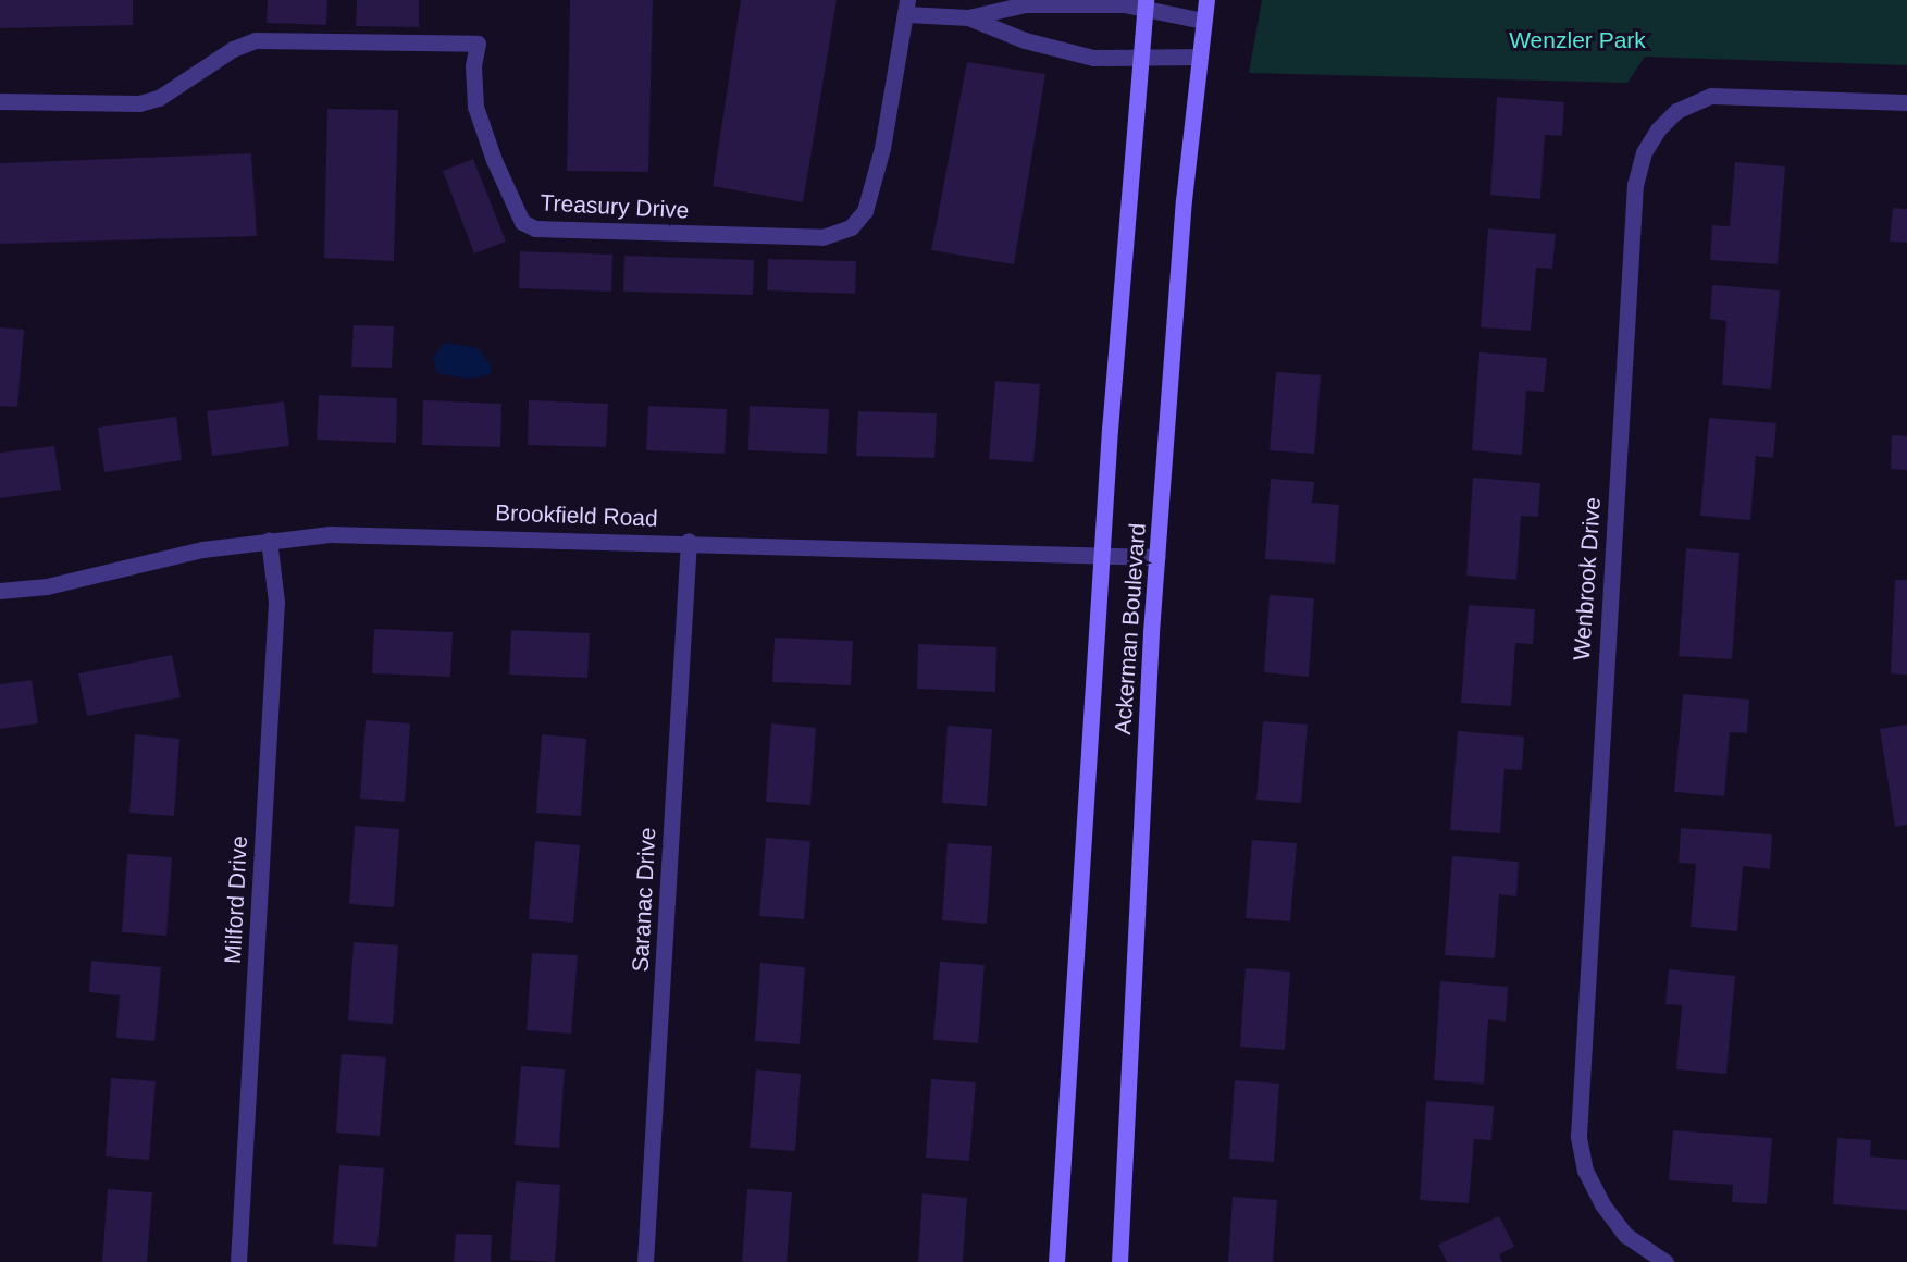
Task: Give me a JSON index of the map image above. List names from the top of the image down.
{
  "streets": {
    "street": [
      "Treasury Drive",
      "Brookfield Road",
      "Wenbrook Drive",
      "Ackerman Boulevard",
      "Milford Drive",
      "Saranac Drive"
    ]
  },
  "crossings": [
    ["Brookfield Road", "Ackerman Boulevard"],
    ["Brookfield Road", "Milford Drive"],
    ["Brookfield Road", "Saranac Drive"]
  ],
  "parks": ["Wenzler Park"]
}
